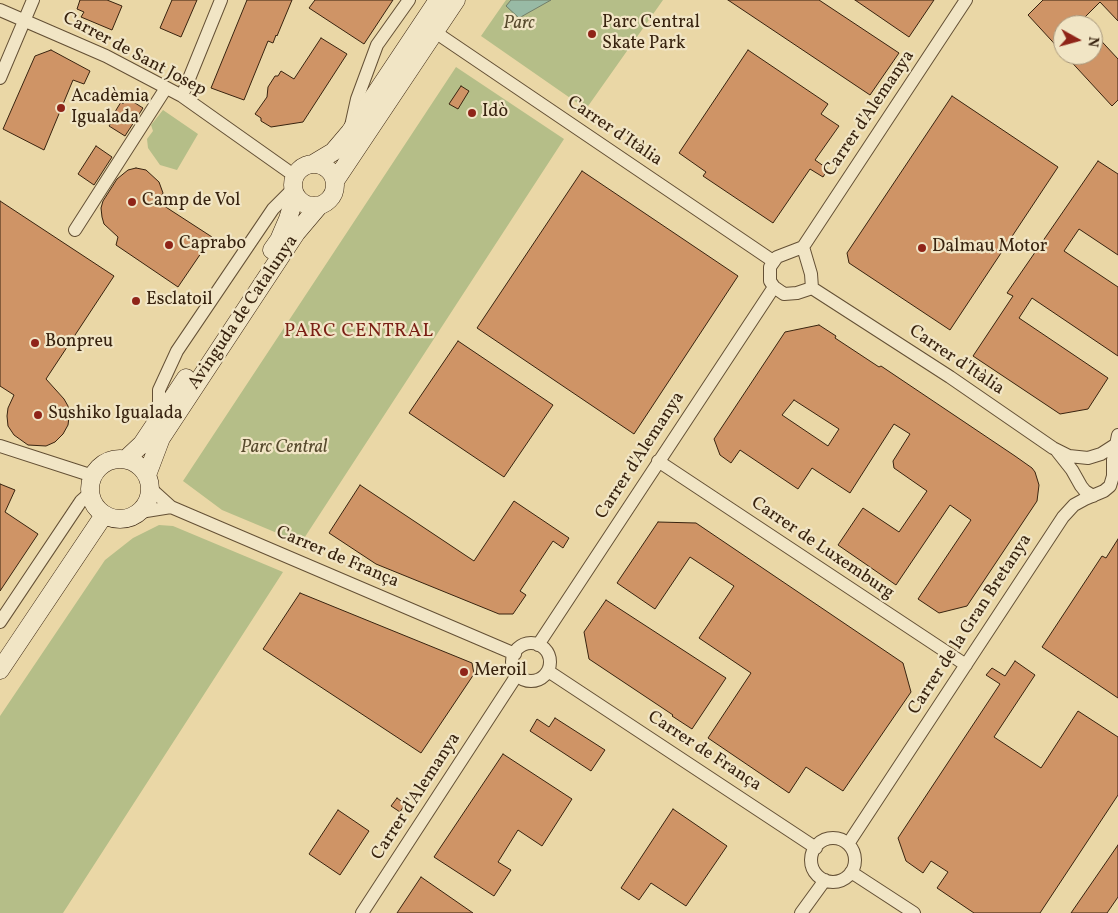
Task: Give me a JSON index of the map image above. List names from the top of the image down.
{
  "streets": {
    "street": [
      "Carrer de Sant Josep",
      "Carrer d'Alemanya",
      "Carrer d'Itàlia",
      "Avinguda de Catalunya",
      "Carrer de Luxemburg",
      "Carrer de França",
      "Carrer de la Gran Bretanya"
    ]
  },
  "crossings": [
    ["Carrer de Sant Josep", "Avinguda de Catalunya"],
    ["Carrer d'Alemanya", "Carrer d'Itàlia"],
    ["Carrer d'Alemanya", "Carrer de Luxemburg"],
    ["Carrer d'Alemanya", "Carrer de França"],
    ["Carrer d'Itàlia", "Carrer de la Gran Bretanya"],
    ["Avinguda de Catalunya", "Carrer de França"],
    ["Carrer de Luxemburg", "Carrer de la Gran Bretanya"],
    ["Carrer de França", "Carrer de la Gran Bretanya"]
  ],
  "districts": ["PARC CENTRAL"],
  "parks": ["Parc", "Parc Central"],
  "places": [
    "Parc Central Skate Park",
    "Acadèmia Igualada",
    "Idò",
    "Camp de Vol",
    "Caprabo",
    "Dalmau Motor",
    "Esclatoil",
    "Bonpreu",
    "Sushiko Igualada",
    "Meroil"
  ],
  "north": "right"
}
